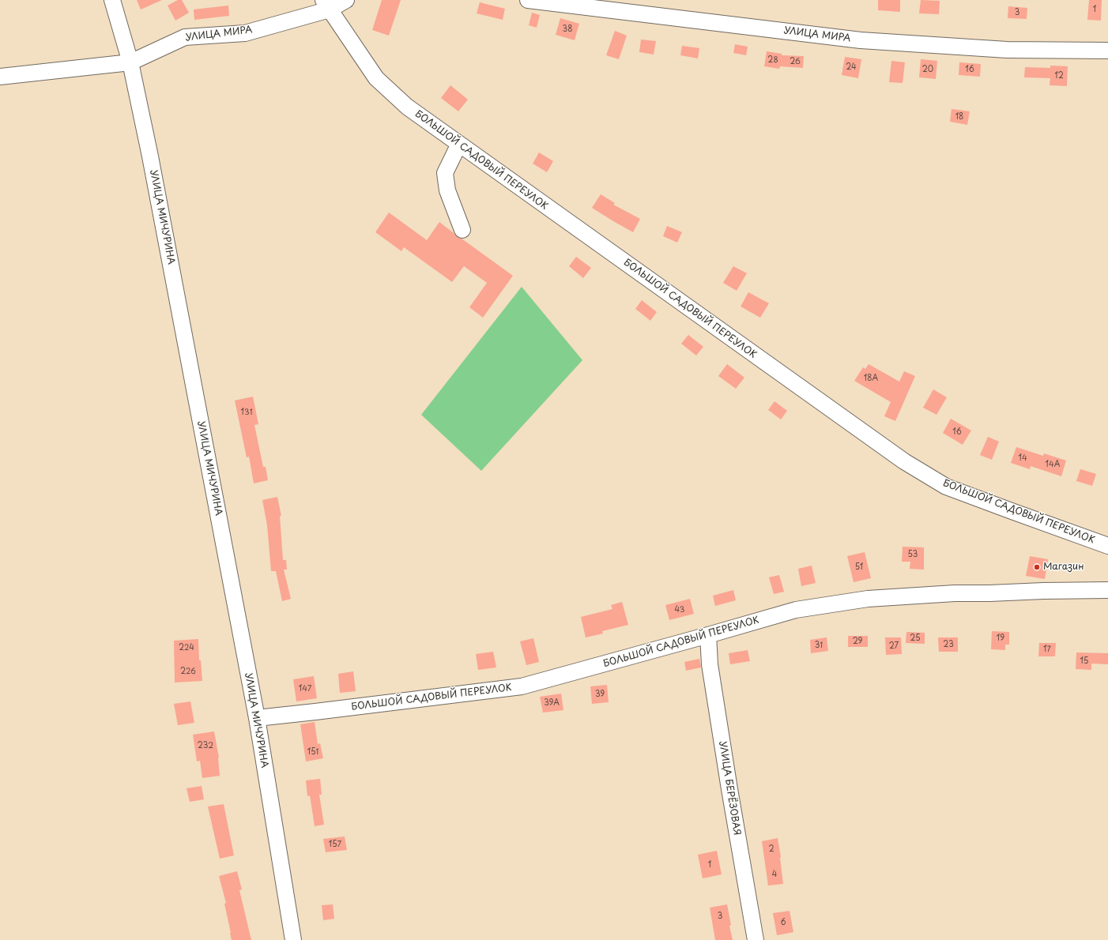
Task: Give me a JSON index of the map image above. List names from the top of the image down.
{
  "streets": {
    "street": [
      "УЛИЦА МИРА",
      "БОЛЬШОЙ САДОВЫЙ ПЕРЕУЛОК",
      "УЛИЦА МИЧУРИНА",
      "УЛИЦА БЕРЁЗОВАЯ"
    ]
  },
  "crossings": [
    ["УЛИЦА МИРА", "БОЛЬШОЙ САДОВЫЙ ПЕРЕУЛОК"],
    ["УЛИЦА МИРА", "УЛИЦА МИЧУРИНА"],
    ["БОЛЬШОЙ САДОВЫЙ ПЕРЕУЛОК", "УЛИЦА МИЧУРИНА"],
    ["БОЛЬШОЙ САДОВЫЙ ПЕРЕУЛОК", "УЛИЦА БЕРЁЗОВАЯ"]
  ],
  "places": ["Магазин"],
  "house_numbers": [
    "1",
    "3",
    "38",
    "28",
    "26",
    "24",
    "20",
    "16",
    "12",
    "18",
    "18А",
    "131",
    "16",
    "14",
    "14А",
    "53",
    "51",
    "43",
    "25",
    "19",
    "29",
    "23",
    "31",
    "27",
    "224",
    "17",
    "15",
    "226",
    "147",
    "39",
    "39А",
    "232",
    "151",
    "157",
    "2",
    "1",
    "4",
    "3",
    "6"
  ]
}
